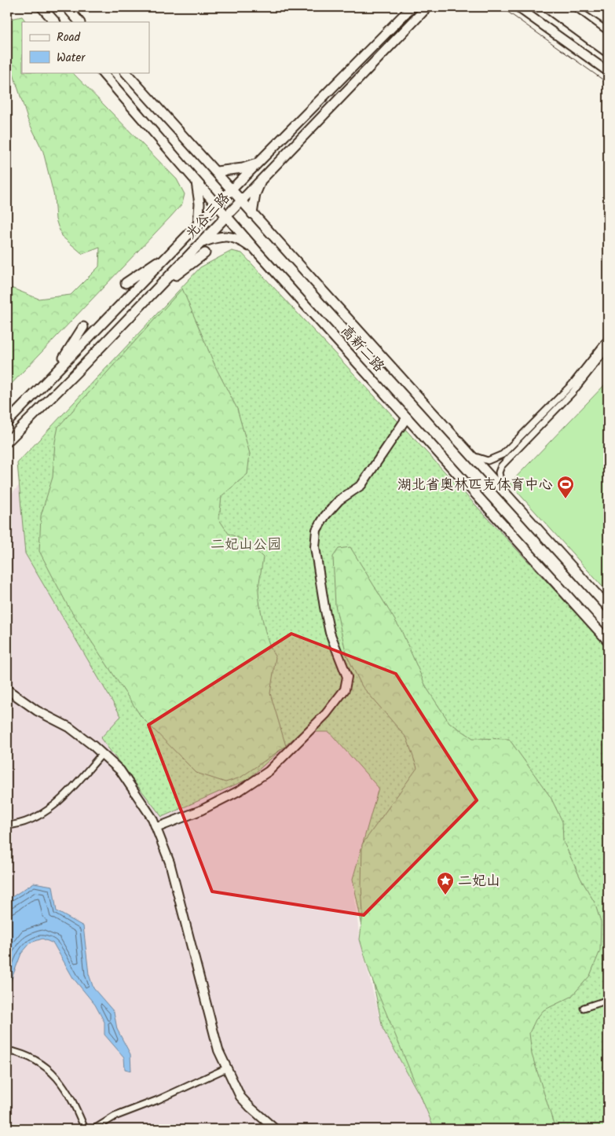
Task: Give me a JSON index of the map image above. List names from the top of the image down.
{
  "streets": {
    "main road": ["光谷三路", "高新二路"]
  },
  "crossings": [
    ["光谷三路", "高新二路"]
  ],
  "parks": ["二妃山公园"],
  "places": {
    "sports": ["湖北省奥林匹克体育中心"],
    "place": ["二妃山"]
  },
  "legend": ["Road", "Water"]
}
